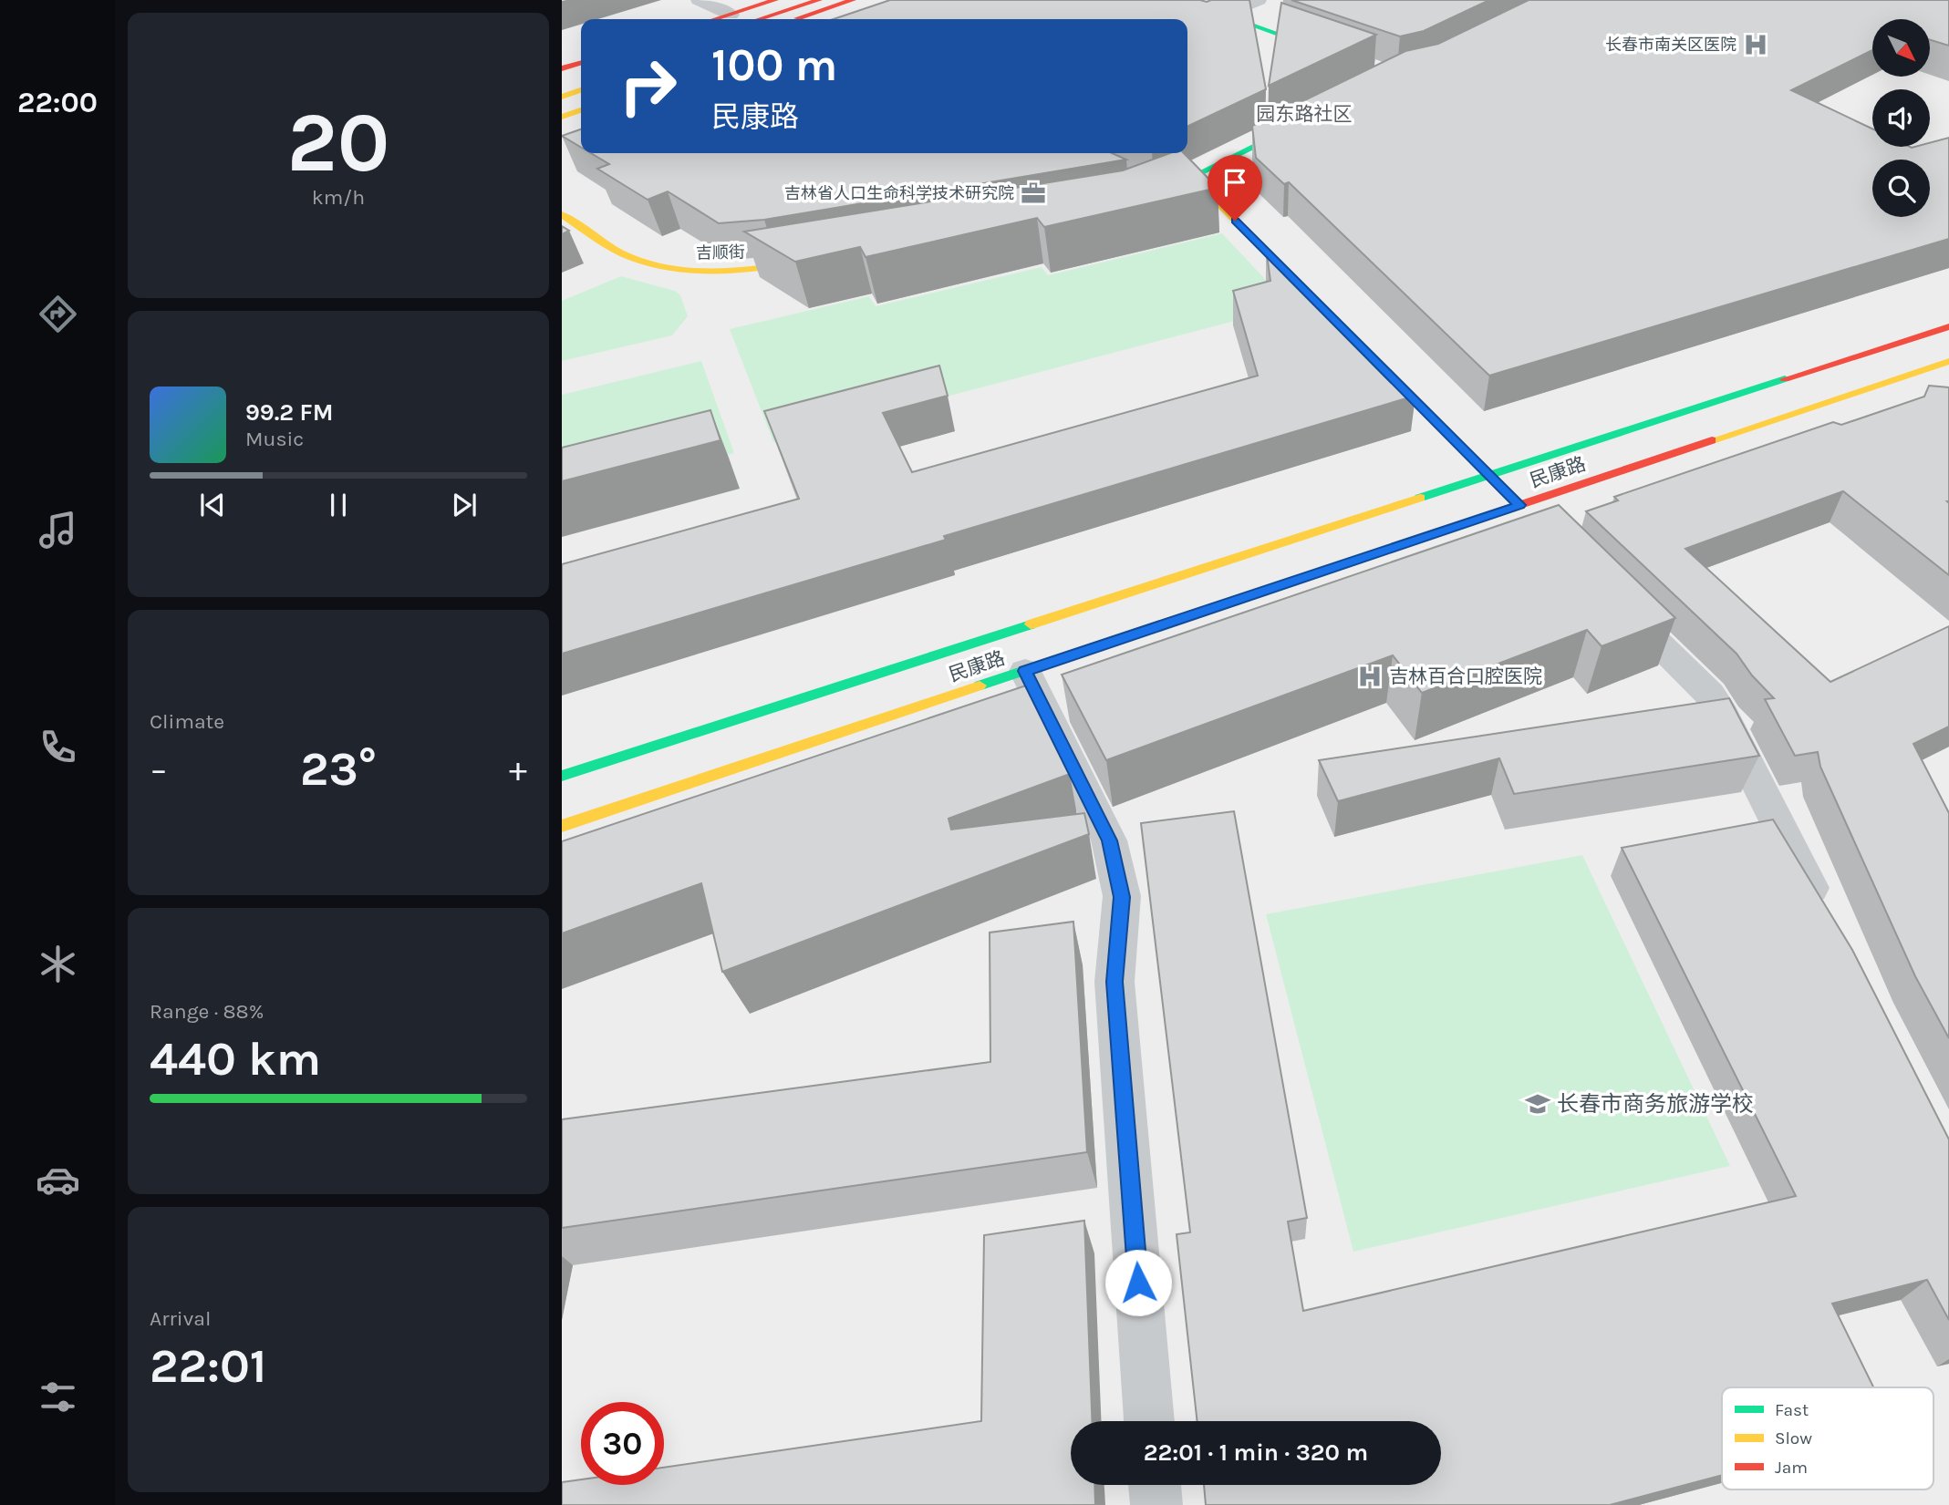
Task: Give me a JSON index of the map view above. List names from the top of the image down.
{
  "streets": {
    "main road": ["吉顺街", "民康路"]
  },
  "districts": ["园东路社区"],
  "places": {
    "hospital": ["长春市南关区医院", "吉林百合口腔医院"],
    "office": ["吉林省人口生命科学技术研究院"],
    "school or university": ["长春市商务旅游学校"]
  },
  "legend": ["Fast", "Slow", "Jam"],
  "north": "bottom right",
  "page": {
    "tabs": "22:00",
    "tile": [
      ["20", "km/h"],
      "Climate",
      ["Range · 88%", "440 km"],
      ["Arrival", "22:01"]
    ],
    "turn": ["100 m", "民康路"],
    "song": ["99.2 FM", "Music"],
    "heat": ["−", "23°", "+"],
    "limit": "30",
    "trip": "22:01 · 1 min · 320 m"
  }
}
